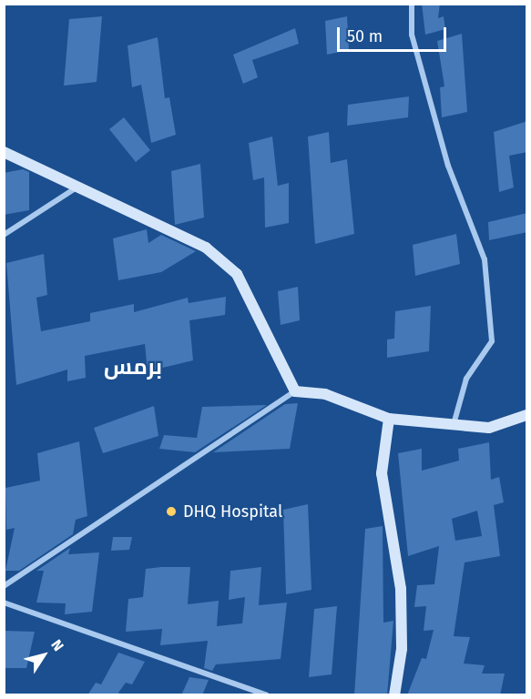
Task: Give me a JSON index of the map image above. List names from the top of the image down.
{
  "districts": ["برمس"],
  "places": ["DHQ Hospital"],
  "scale_bar": "50 m",
  "north": "top right"
}
